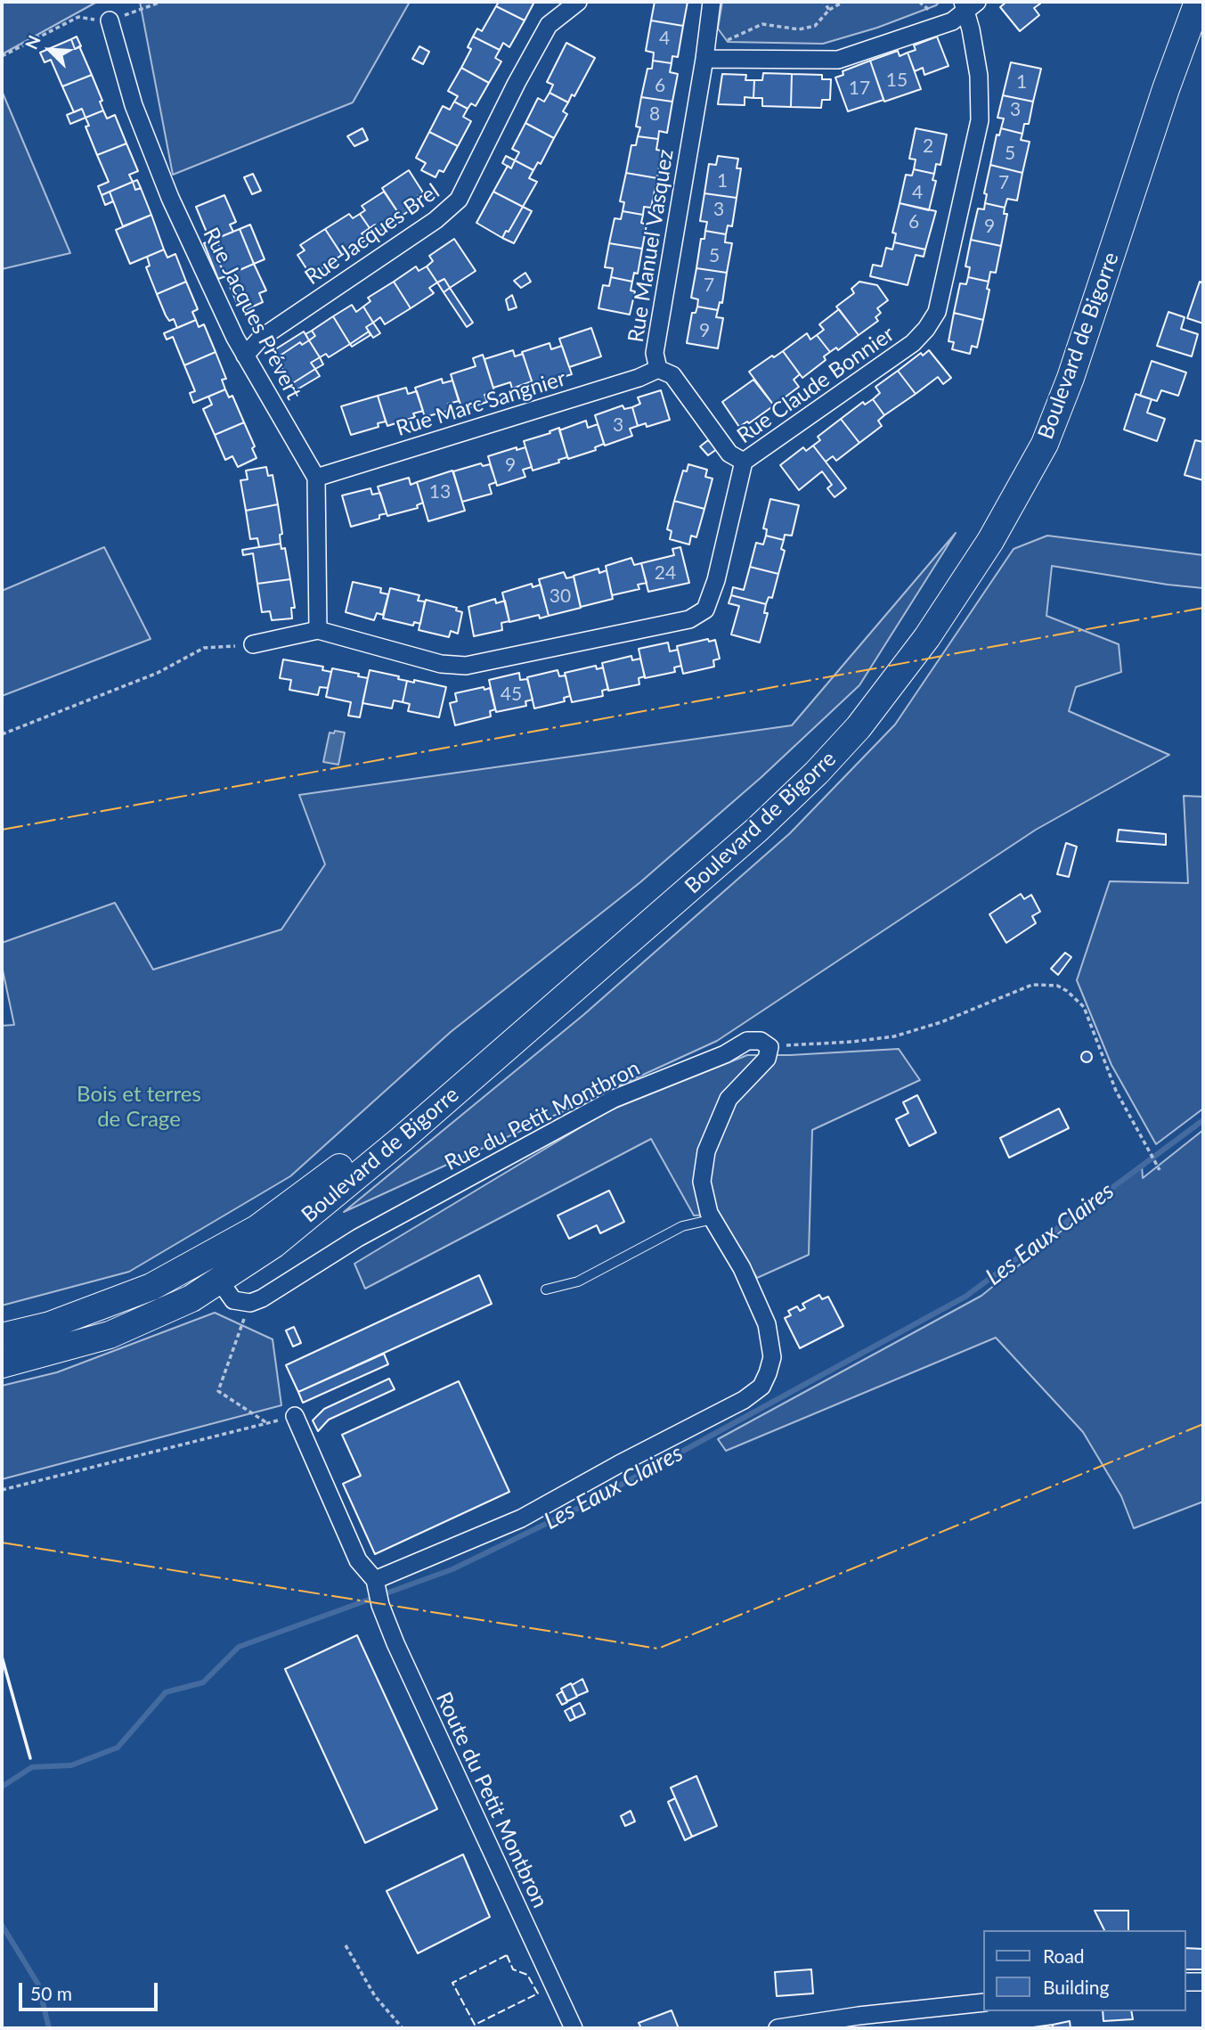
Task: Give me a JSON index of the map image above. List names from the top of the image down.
{
  "streets": {
    "main road": ["Boulevard de Bigorre"],
    "street": [
      "Rue Jacques Brel",
      "Rue Manuel Vasquez",
      "Rue Jacques Prévert",
      "Rue Claude Bonnier",
      "Rue Marc Sangnier",
      "Rue du Petit Montbron",
      "Route du Petit Montbron"
    ]
  },
  "crossings": [
    ["Rue Jacques Brel", "Rue Jacques Prévert"],
    ["Rue Manuel Vasquez", "Rue Claude Bonnier"],
    ["Rue Manuel Vasquez", "Rue Marc Sangnier"],
    ["Rue Jacques Prévert", "Rue Claude Bonnier"],
    ["Rue Jacques Prévert", "Rue Marc Sangnier"]
  ],
  "water": ["Les Eaux Claires"],
  "parks": ["Bois et terres de Crage"],
  "house_numbers": [
    "4",
    "15",
    "1",
    "6",
    "17",
    "3",
    "8",
    "2",
    "5",
    "1",
    "7",
    "4",
    "3",
    "6",
    "9",
    "5",
    "7",
    "9",
    "3",
    "9",
    "13",
    "24",
    "30",
    "45"
  ],
  "legend": ["Road", "Building"],
  "scale_bar": "50 m",
  "north": "top left"
}
